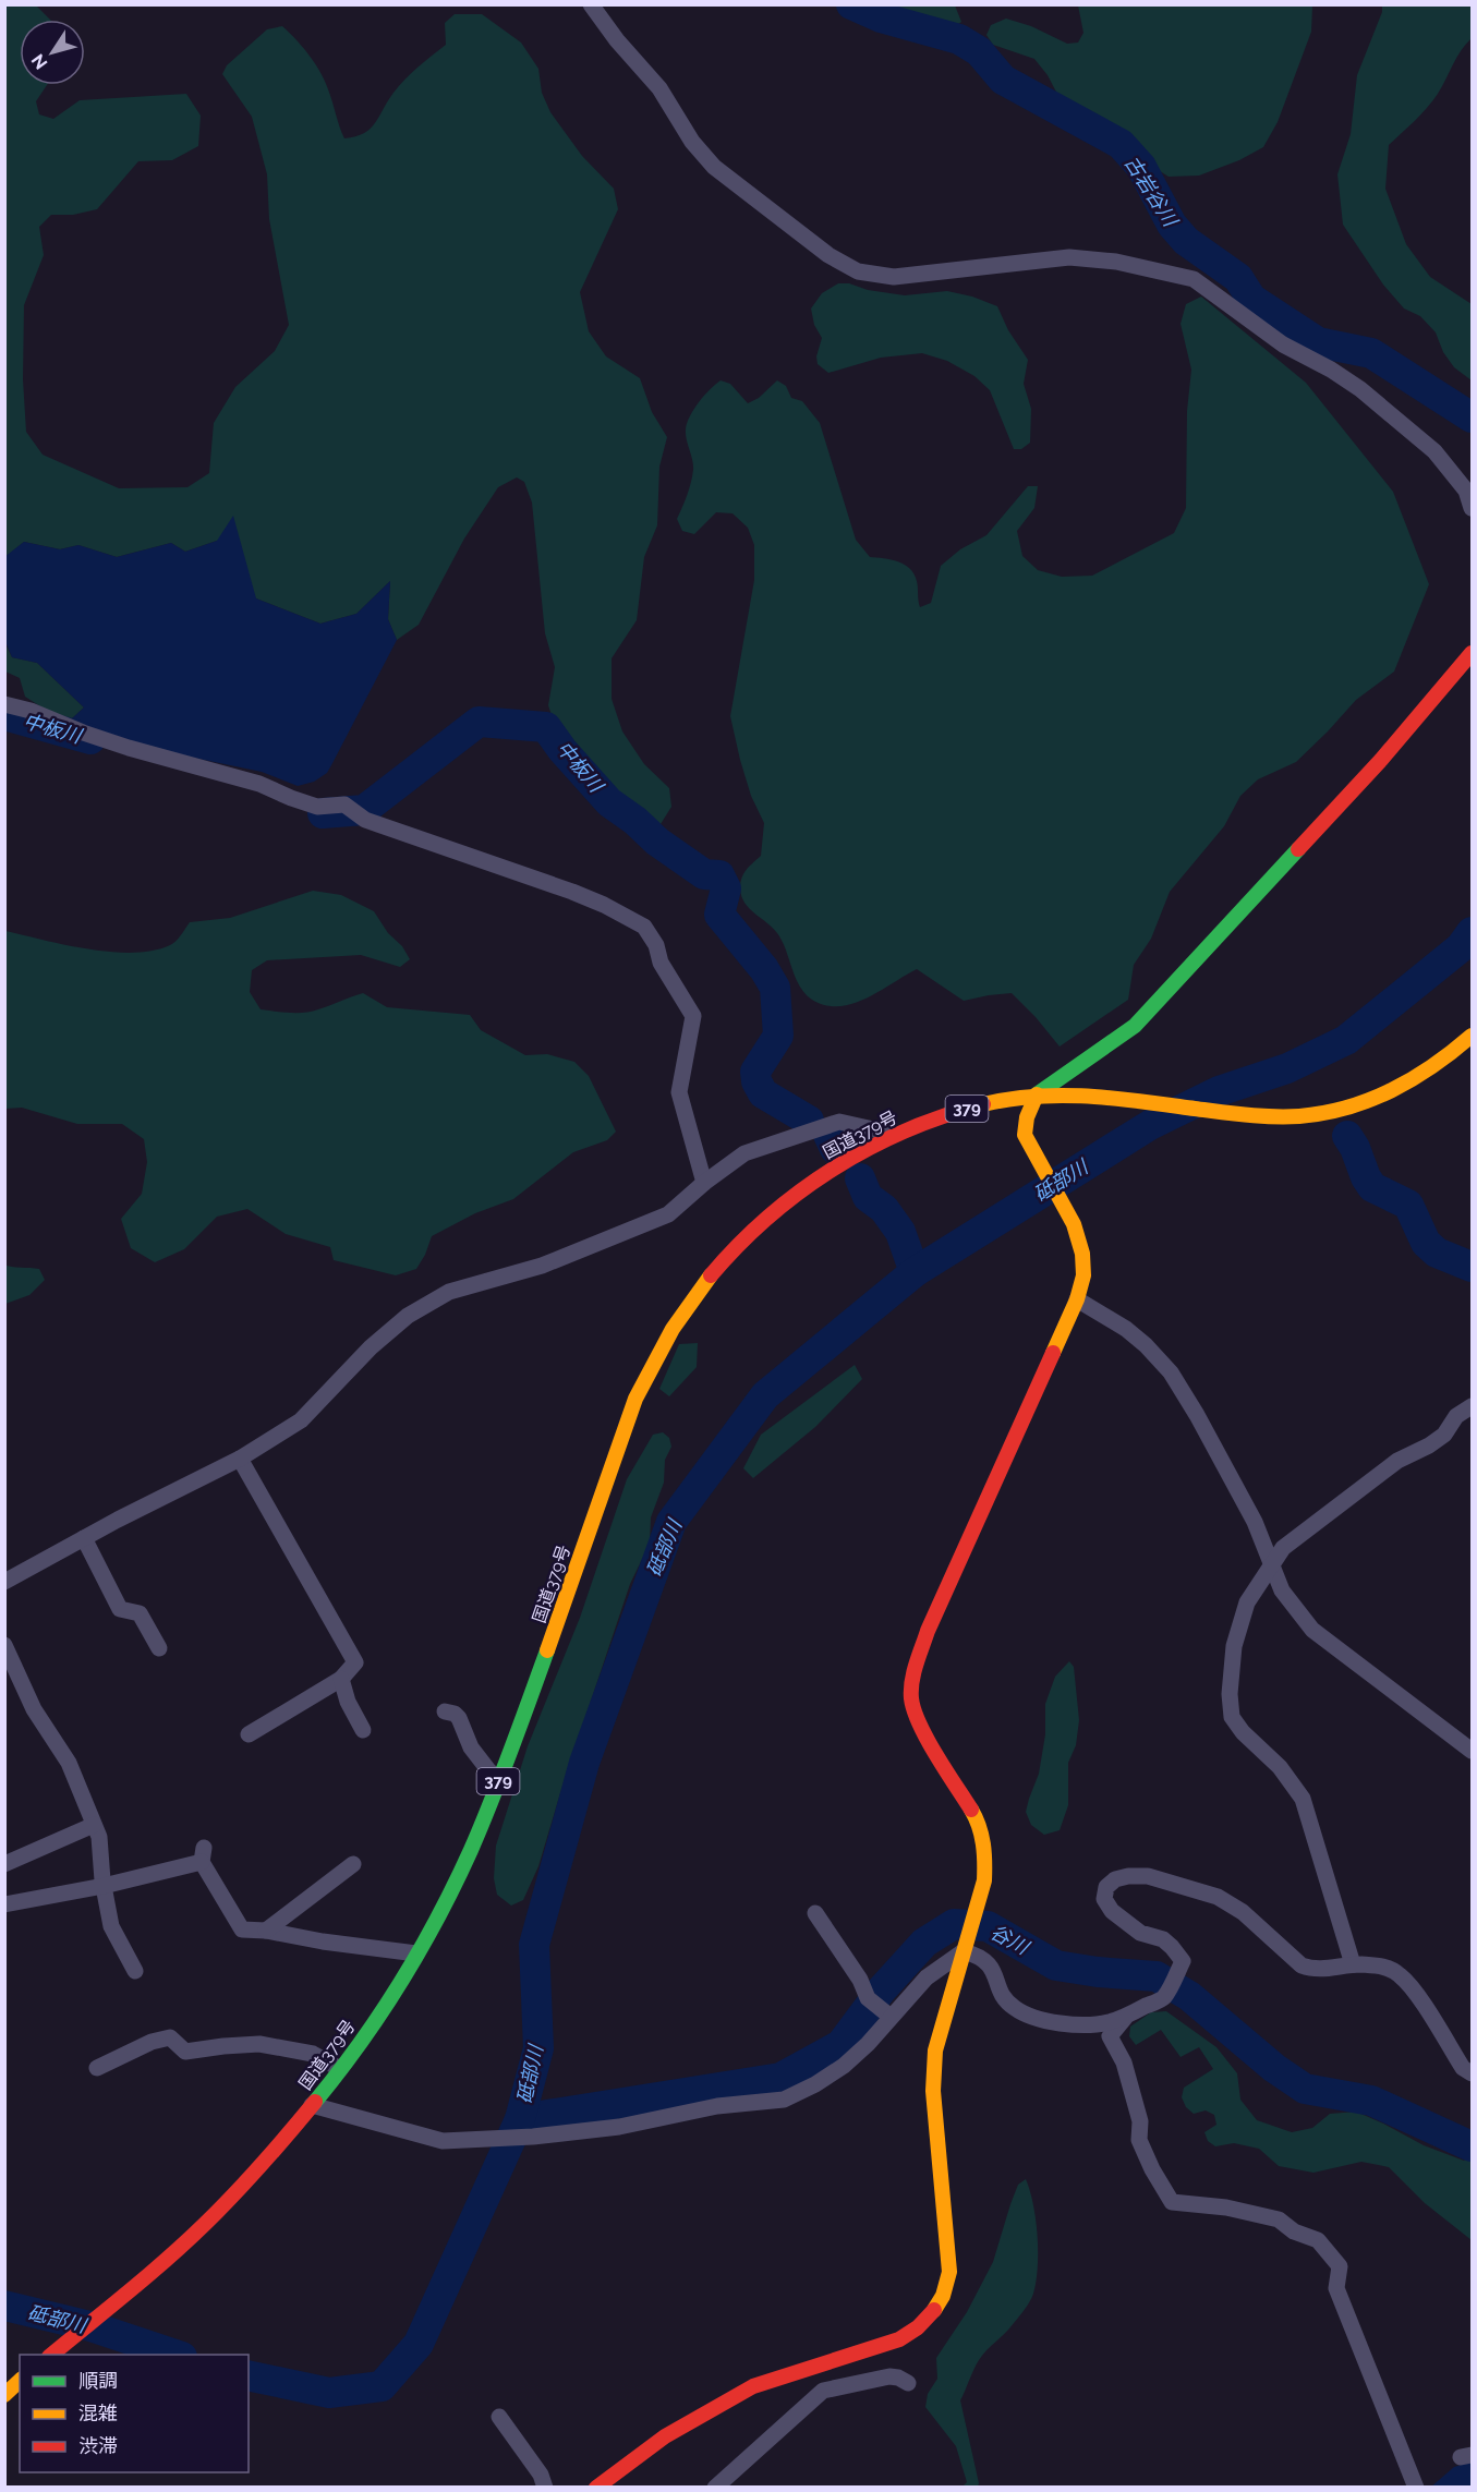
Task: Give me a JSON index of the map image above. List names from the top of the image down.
{
  "streets": {
    "main road": ["379", "国道379号"]
  },
  "water": [
    "古岩谷川",
    "中板川",
    "砥部川",
    "谷川"
  ],
  "legend": ["順調", "混雑", "渋滞"],
  "north": "bottom left"
}
